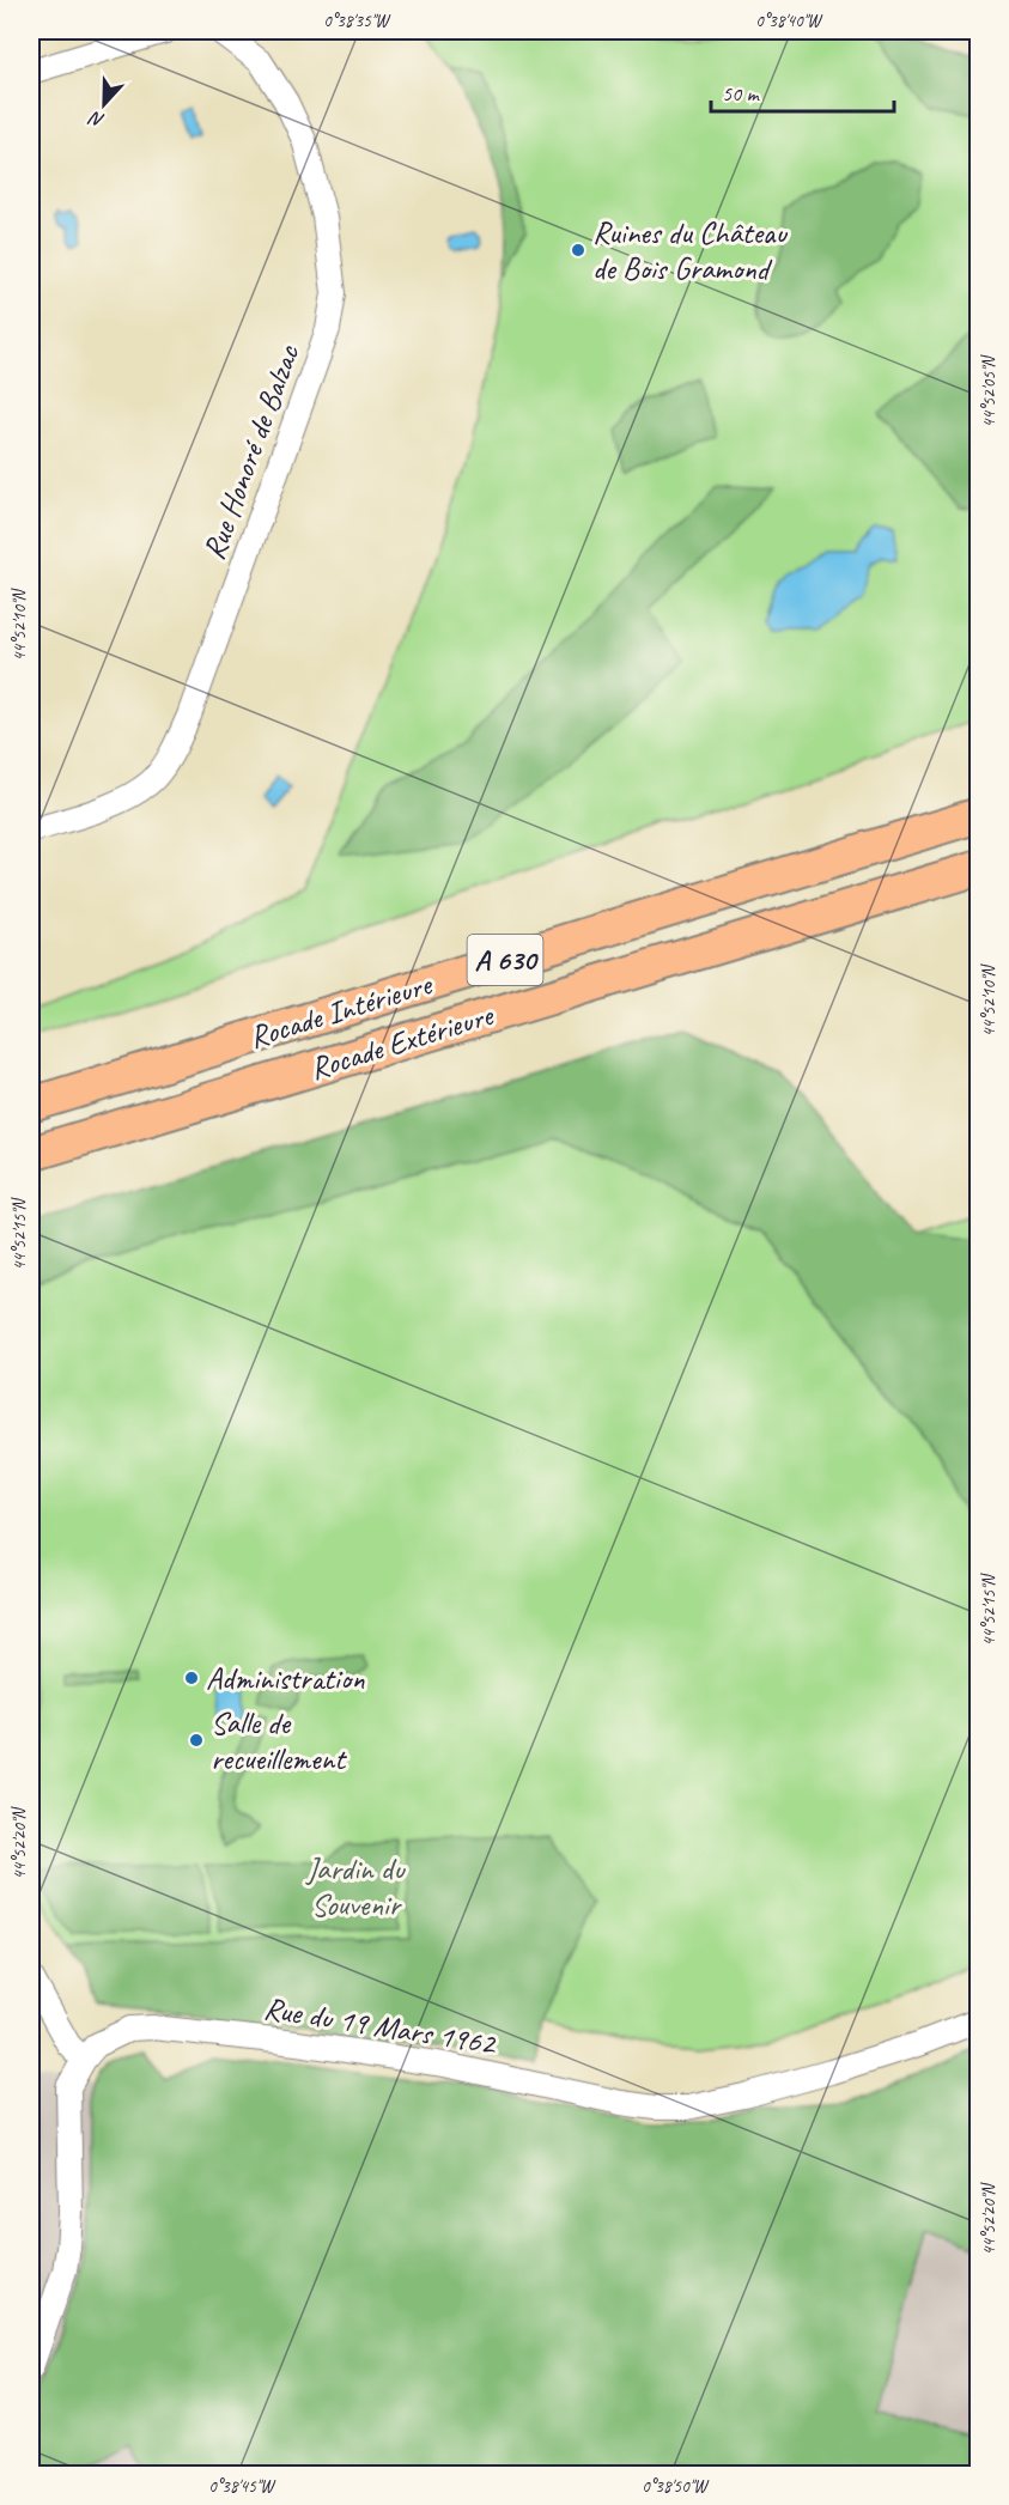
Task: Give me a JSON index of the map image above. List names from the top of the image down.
{
  "streets": {
    "highway": ["A 630", "Rocade Intérieure", "Rocade Extérieure"],
    "street": ["Rue Honoré de Balzac", "Rue du 19 Mars 1962"]
  },
  "parks": ["Jardin du Souvenir"],
  "places": ["Ruines du Château de Bois Gramond", "Administration", "Salle de recueillement"],
  "scale_bar": "50 m",
  "north": "bottom",
  "coordinates": [
    "0°38'35\"W",
    "0°38'40\"W",
    "44°52'05\"N",
    "44°52'10\"N",
    "44°52'15\"N",
    "44°52'20\"N",
    "0°38'45\"W",
    "0°38'50\"W"
  ]
}
